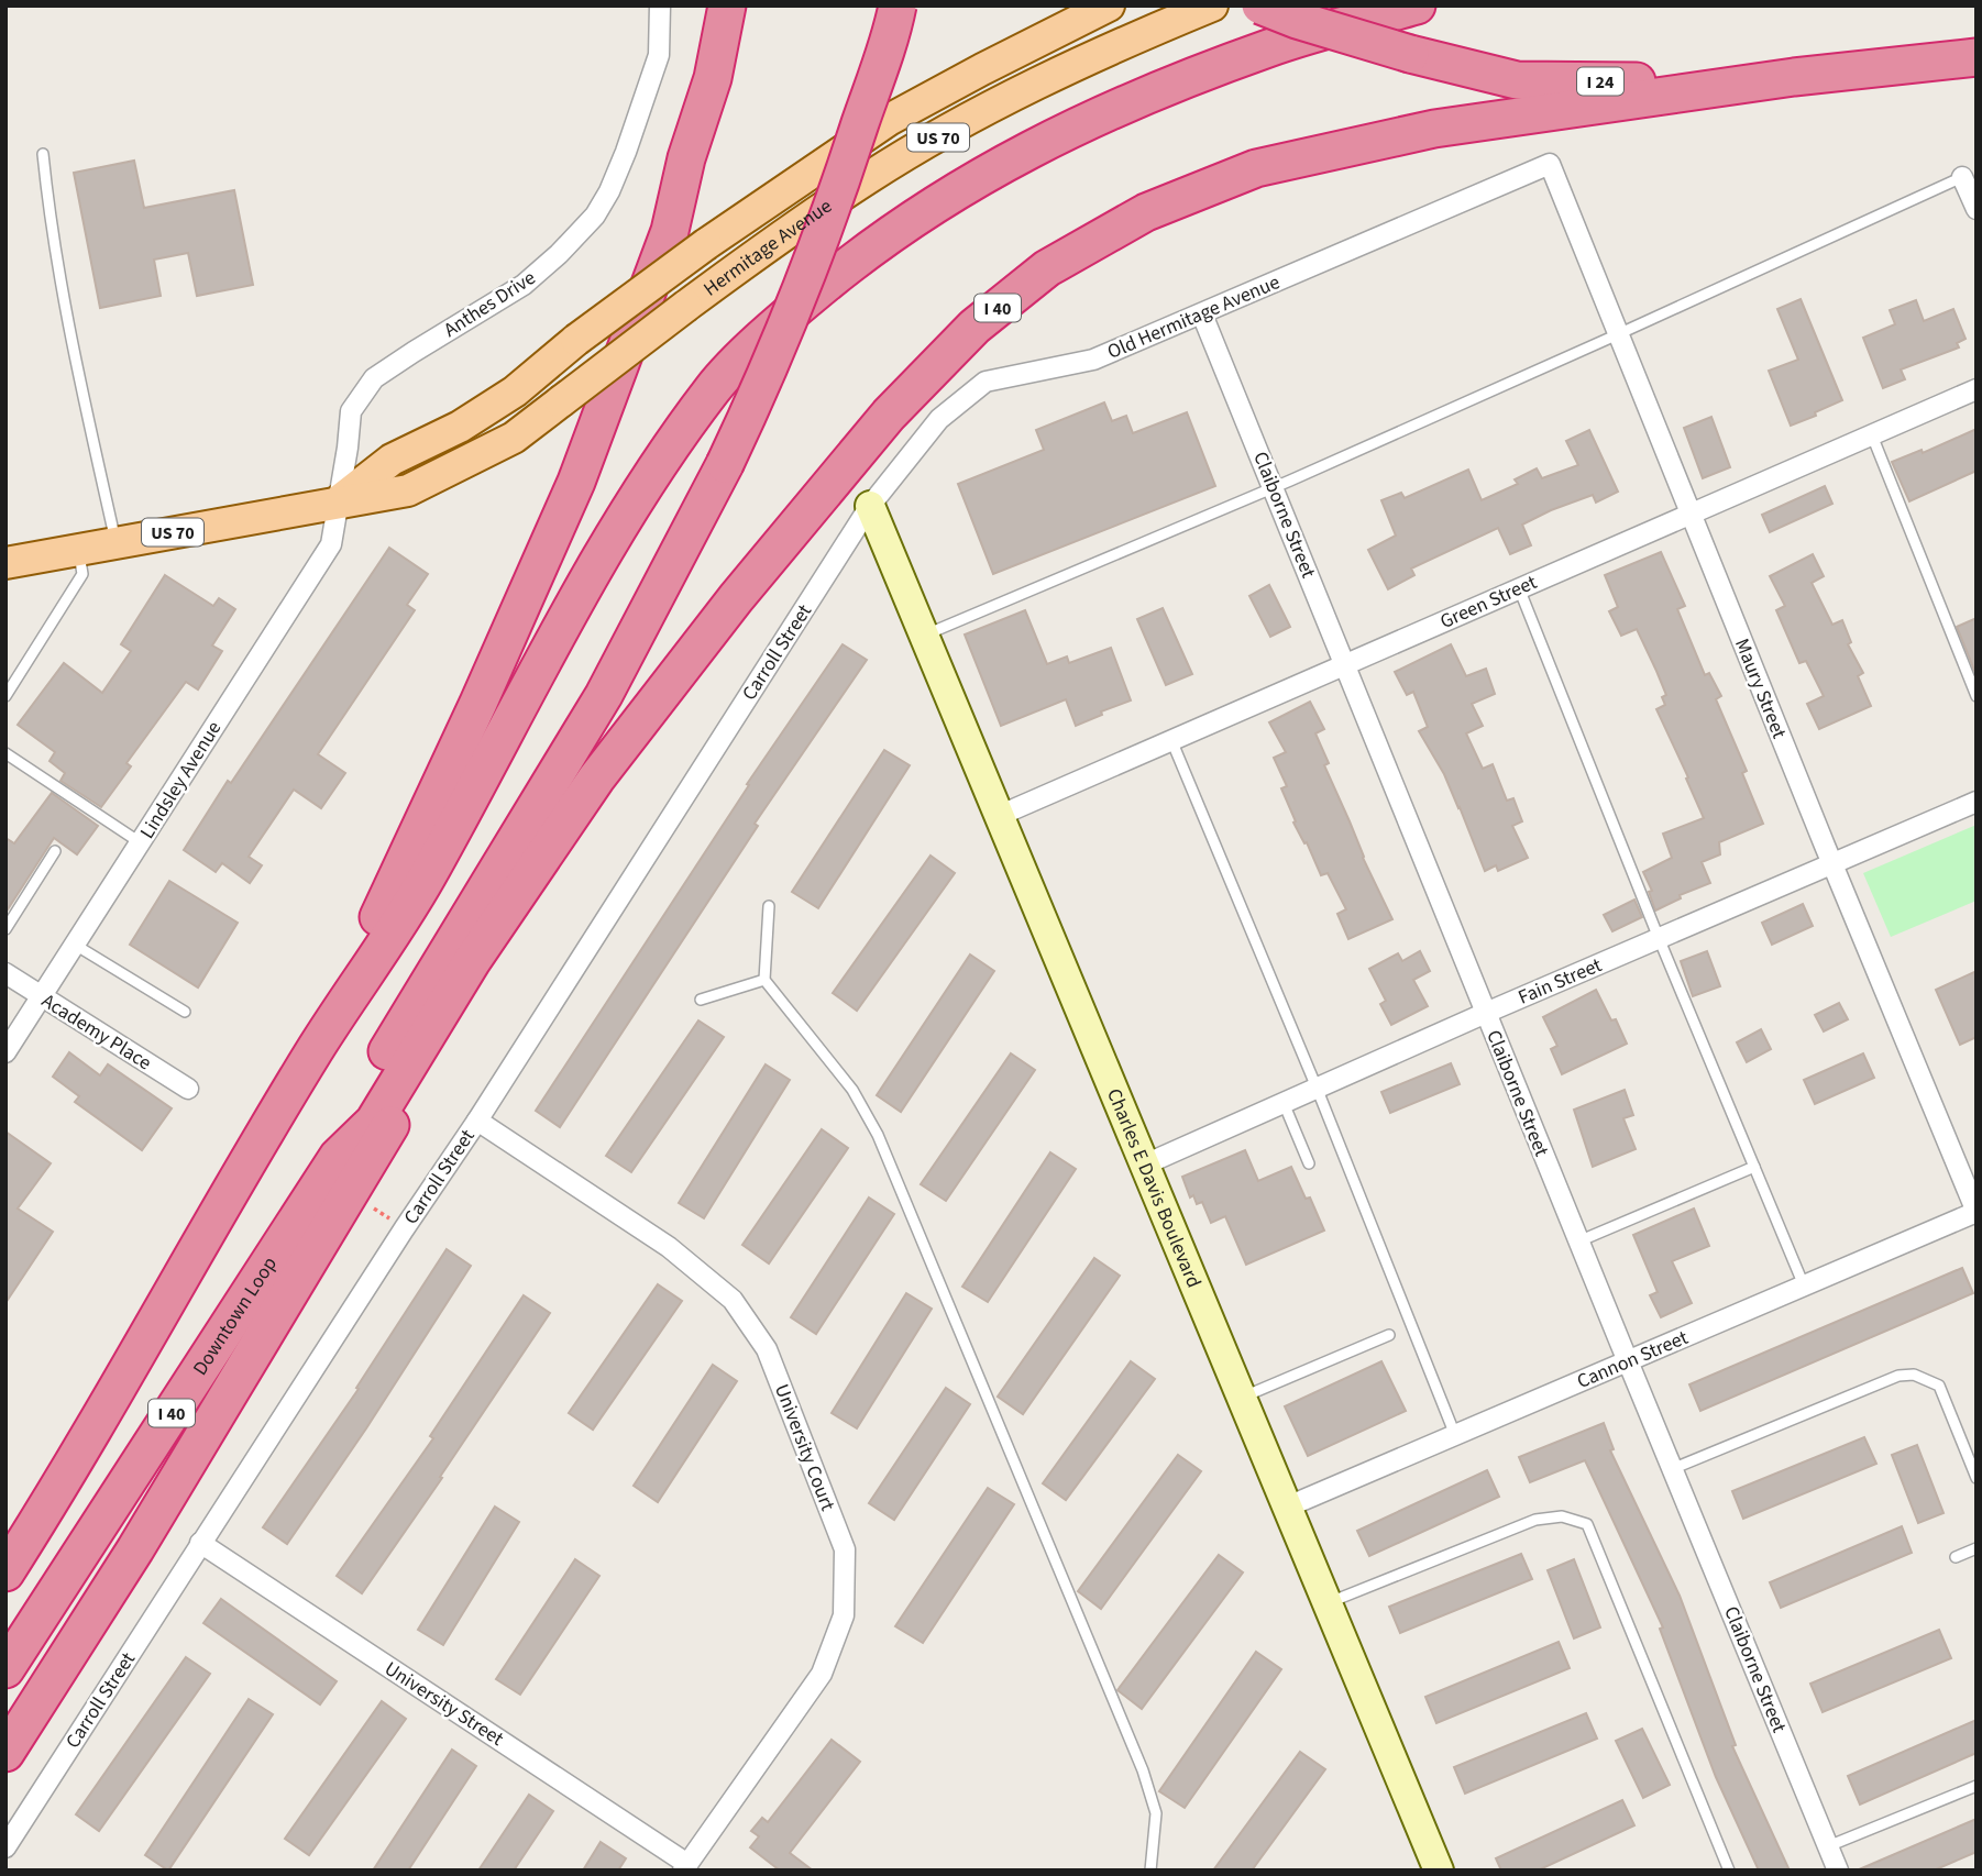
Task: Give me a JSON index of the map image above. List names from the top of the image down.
{
  "streets": {
    "highway": ["I 24", "I 40", "Downtown Loop"],
    "main road": ["US 70", "Hermitage Avenue"],
    "street": [
      "Anthes Drive",
      "Old Hermitage Avenue",
      "Claiborne Street",
      "Green Street",
      "Carroll Street",
      "Maury Street",
      "Lindsley Avenue",
      "Fain Street",
      "Academy Place",
      "Charles E Davis Boulevard",
      "Cannon Street",
      "University Court",
      "University Street"
    ]
  },
  "crossings": [
    ["I 24", "I 40"],
    ["Hermitage Avenue", "Anthes Drive"],
    ["Hermitage Avenue", "Lindsley Avenue"],
    ["Anthes Drive", "Lindsley Avenue"],
    ["I 40", "Downtown Loop"],
    ["Old Hermitage Avenue", "Claiborne Street"],
    ["Old Hermitage Avenue", "Carroll Street"],
    ["Old Hermitage Avenue", "Maury Street"],
    ["Old Hermitage Avenue", "Charles E Davis Boulevard"],
    ["Claiborne Street", "Green Street"],
    ["Claiborne Street", "Fain Street"],
    ["Claiborne Street", "Cannon Street"],
    ["Green Street", "Maury Street"],
    ["Green Street", "Charles E Davis Boulevard"],
    ["Carroll Street", "Charles E Davis Boulevard"],
    ["Carroll Street", "University Court"],
    ["Carroll Street", "University Street"],
    ["Maury Street", "Fain Street"],
    ["Maury Street", "Cannon Street"],
    ["Lindsley Avenue", "Academy Place"],
    ["Fain Street", "Charles E Davis Boulevard"],
    ["Charles E Davis Boulevard", "Cannon Street"],
    ["University Court", "University Street"]
  ]
}
